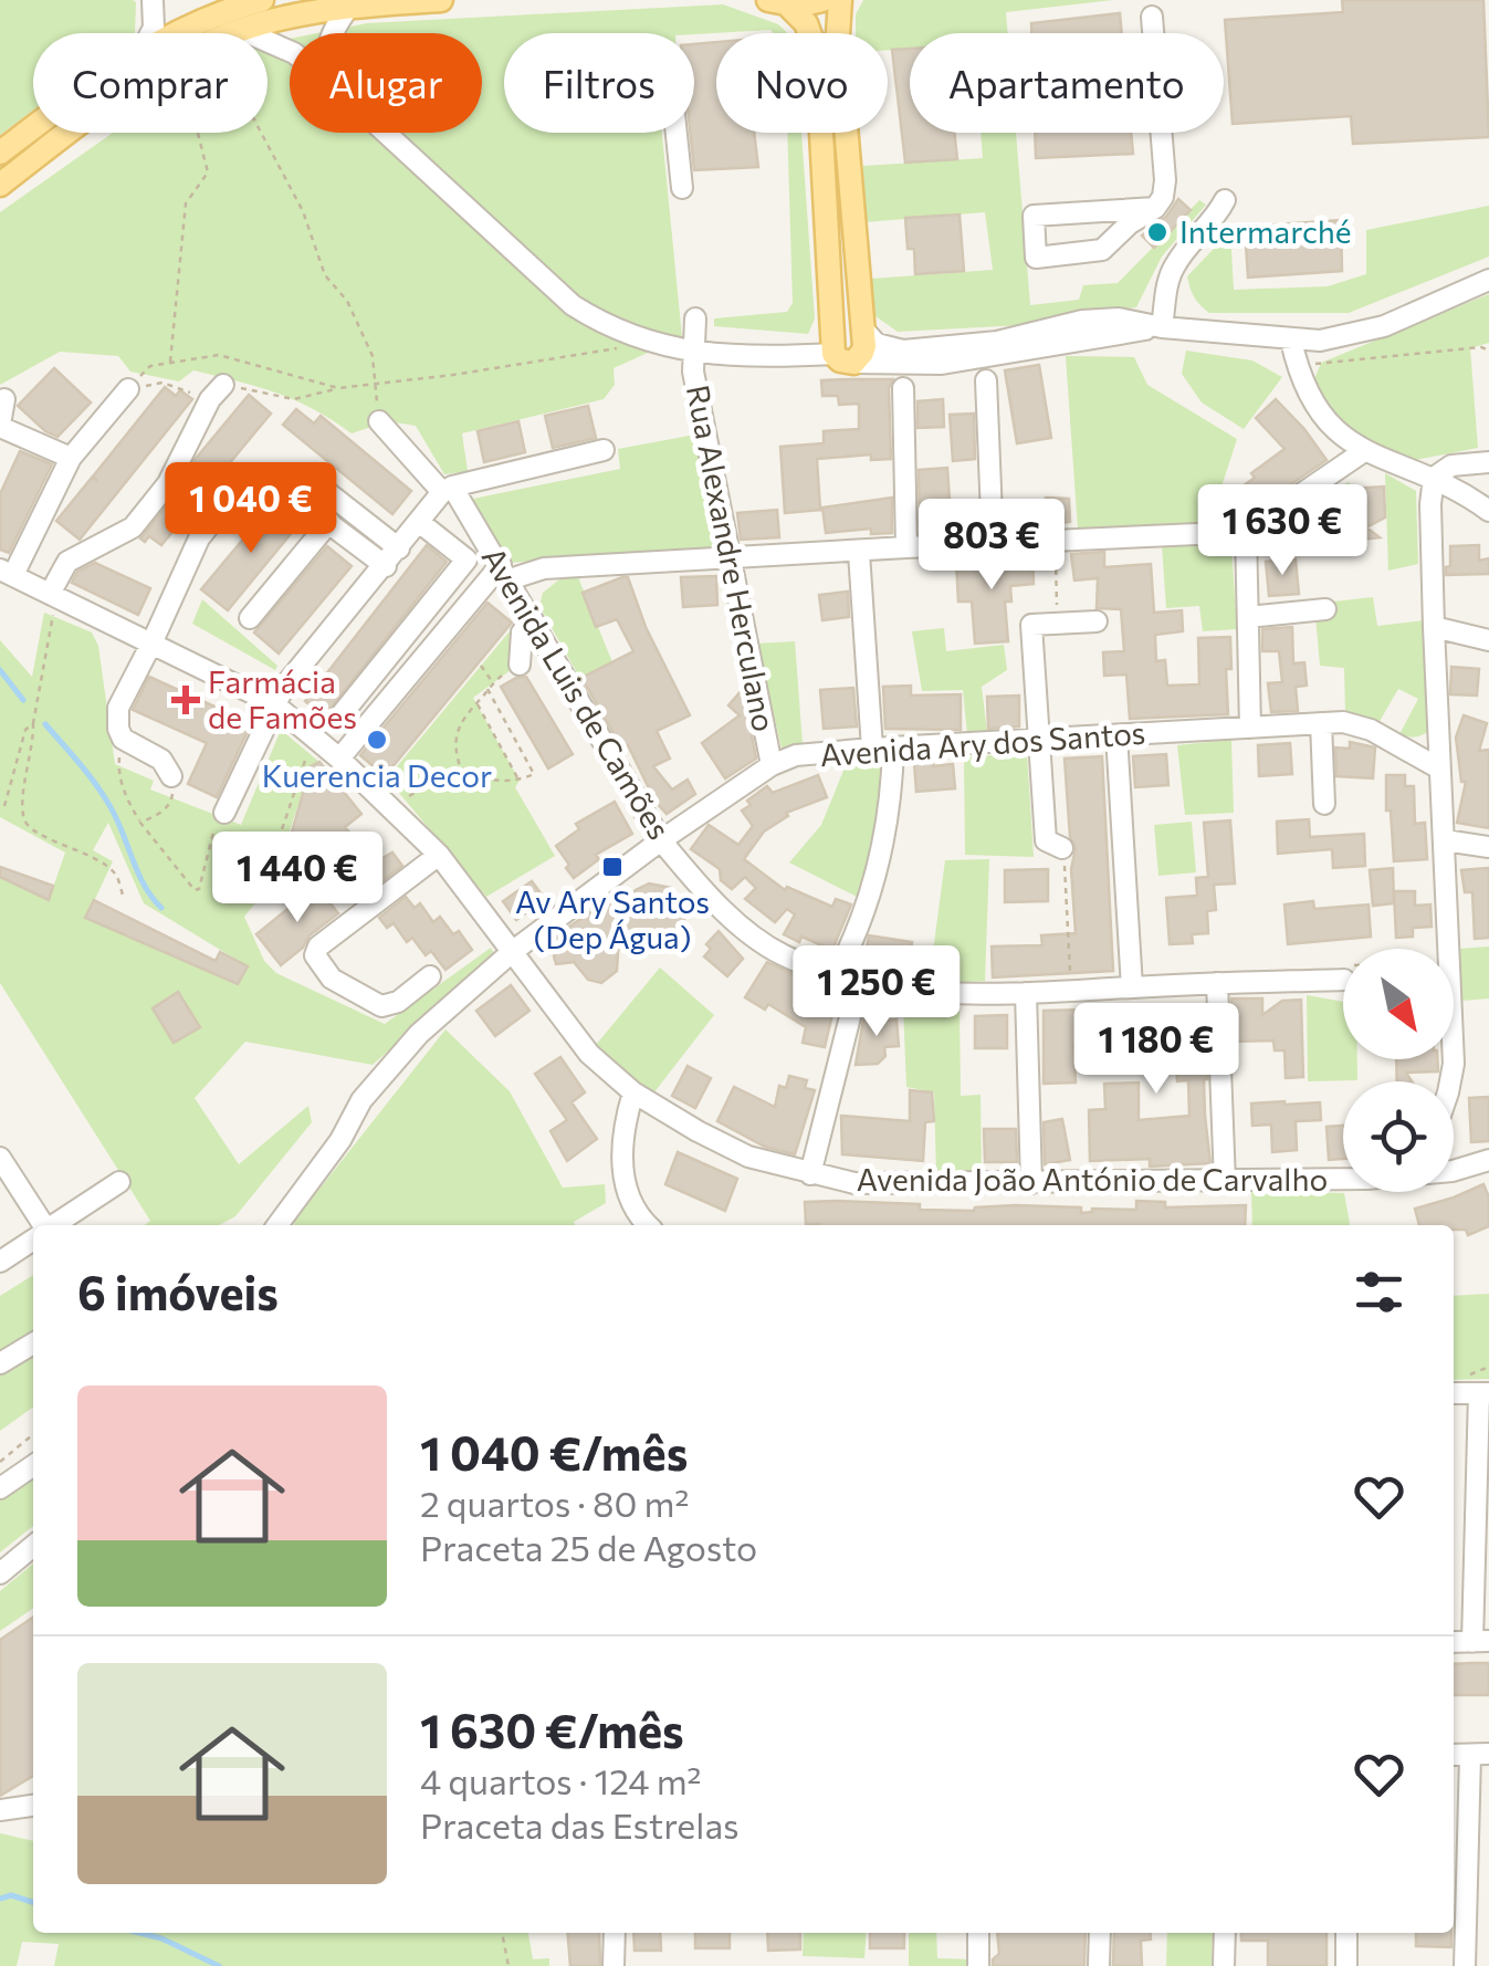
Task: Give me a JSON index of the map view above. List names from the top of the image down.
{
  "streets": {
    "street": [
      "Rua Alexandre Herculano",
      "Avenida Luis de Camões",
      "Avenida Ary dos Santos",
      "Avenida João António de Carvalho"
    ]
  },
  "crossings": [
    ["Rua Alexandre Herculano", "Avenida Ary dos Santos"],
    ["Avenida Luis de Camões", "Avenida Ary dos Santos"],
    ["Avenida Ary dos Santos", "Avenida João António de Carvalho"]
  ],
  "places": {
    "other": ["Intermarché", "Kuerencia Decor"],
    "health": ["Farmácia de Famões"],
    "transit": ["Av Ary Santos (Dep Água)"]
  },
  "north": "bottom right",
  "page": {
    "chip": [
      "Comprar",
      "Alugar",
      "Filtros",
      "Novo",
      "Apartamento"
    ],
    "price": [
      "1 040 €",
      "1 630 €",
      "803 €",
      "1 440 €",
      "1 250 €",
      "1 180 €"
    ],
    "heading": "6 imóveis",
    "list": [
      {
        "name": "1 040 €/mês",
        "note": "2 quartos · 80 m² · Praceta 25 de Agosto"
      },
      {
        "name": "1 630 €/mês",
        "note": "4 quartos · 124 m² · Praceta das Estrelas"
      }
    ]
  }
}
